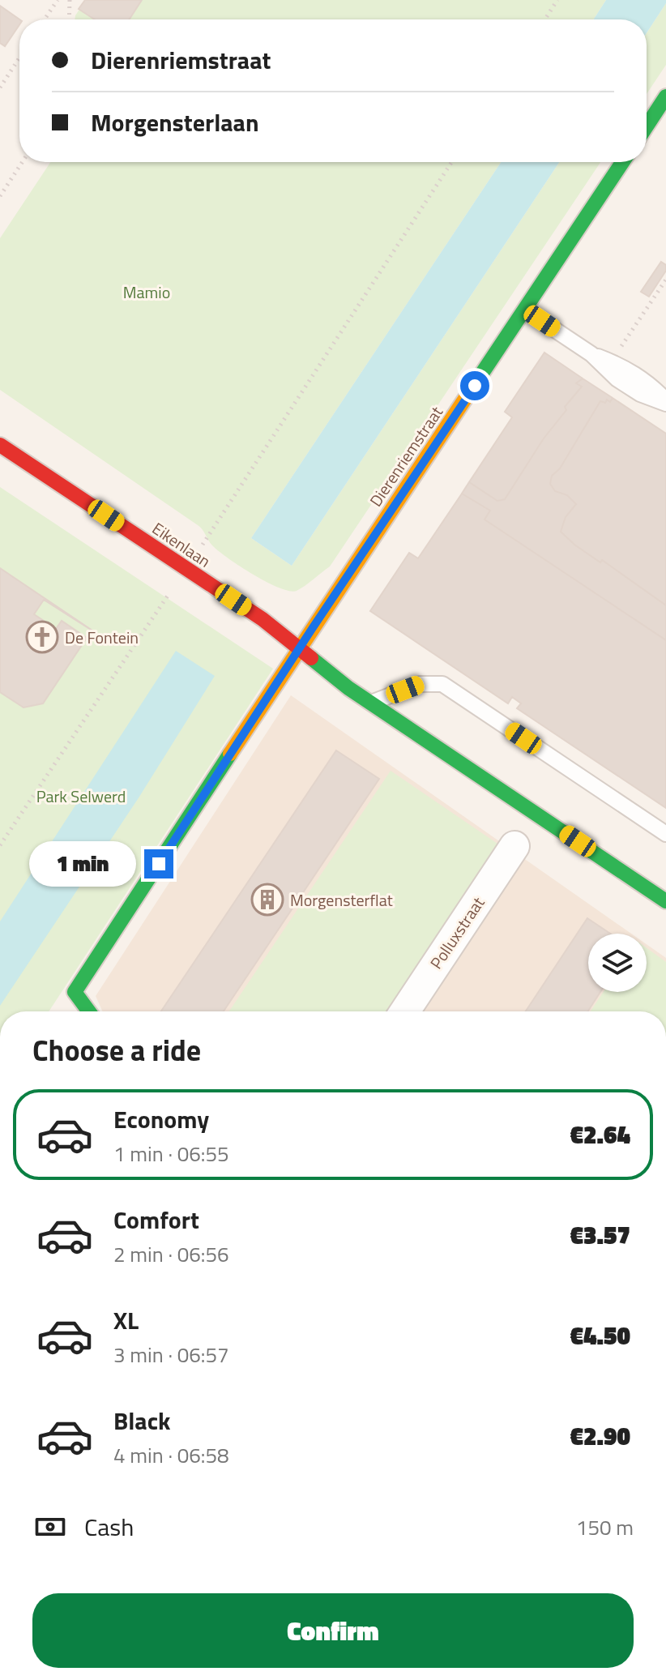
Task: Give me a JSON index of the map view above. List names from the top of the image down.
{
  "streets": {
    "street": ["Dierenriemstraat", "Eikenlaan", "Polluxstraat"]
  },
  "crossings": [
    ["Dierenriemstraat", "Eikenlaan"]
  ],
  "parks": ["Mamio", "Park Selwerd"],
  "places": {
    "church": ["De Fontein"],
    "building": ["Morgensterflat"]
  },
  "page": {
    "banner": ["Dierenriemstraat", "Morgensterlaan"],
    "bubble": "1 min",
    "heading": "Choose a ride",
    "list": [
      {
        "name": "Economy",
        "note": "1 min · 06:55",
        "value": "€2.64"
      },
      {
        "name": "Comfort",
        "note": "2 min · 06:56",
        "value": "€3.57"
      },
      {
        "name": "XL",
        "note": "3 min · 06:57",
        "value": "€4.50"
      },
      {
        "name": "Black",
        "note": "4 min · 06:58",
        "value": "€2.90"
      }
    ],
    "pay": ["Cash", "150 m"],
    "buttons": "Confirm"
  }
}
